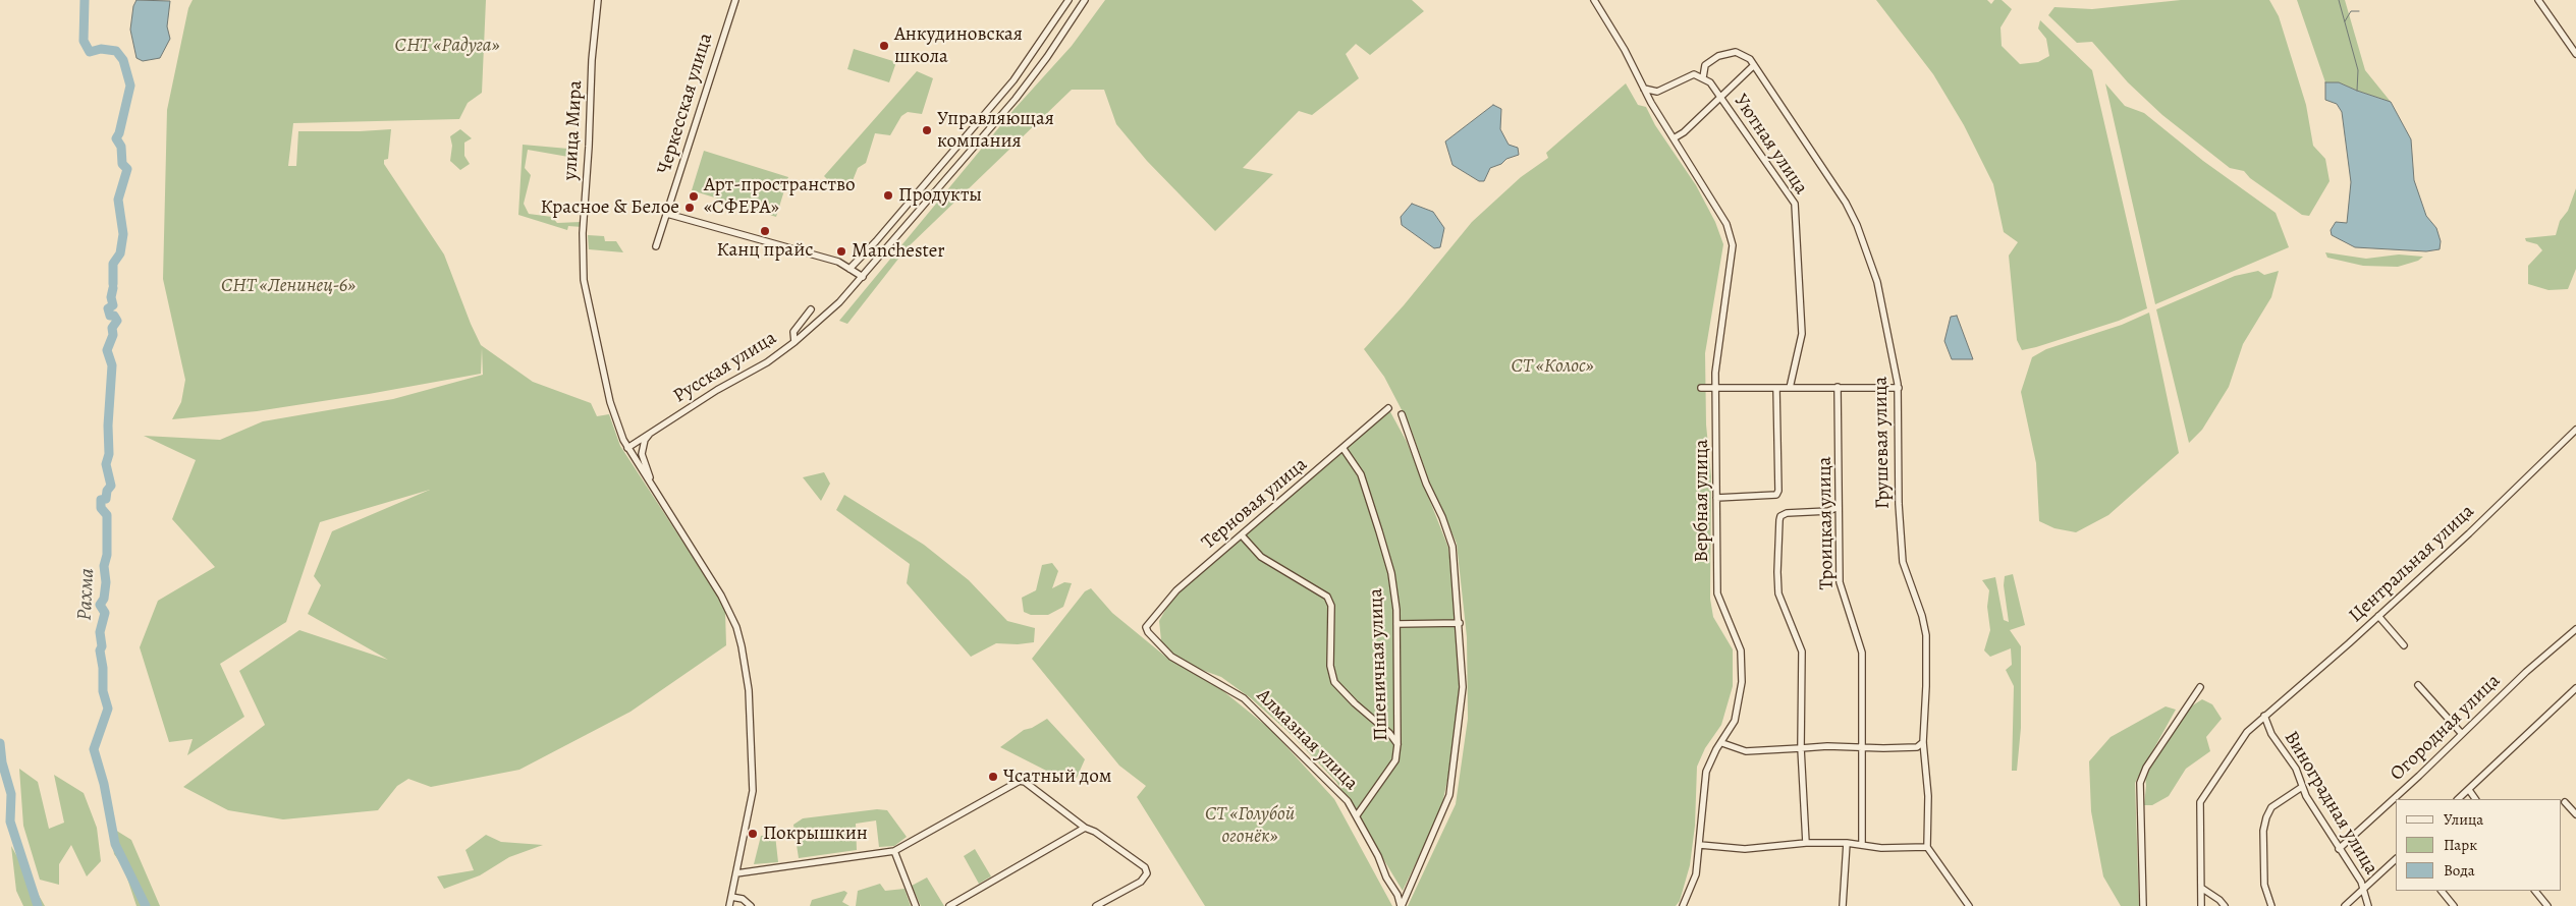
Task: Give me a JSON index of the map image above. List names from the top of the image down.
{
  "streets": {
    "street": [
      "Черкесская улица",
      "улица Мира",
      "Уютная улица",
      "Русская улица",
      "Грушевая улица",
      "Вербная улица",
      "Терновая улица",
      "Троицкая улица",
      "Центральная улица",
      "Пшеничная улица",
      "Огородная улица",
      "Алмазная улица",
      "Виноградная улица"
    ]
  },
  "crossings": [
    ["улица Мира", "Русская улица"],
    ["Уютная улица", "Грушевая улица"],
    ["Терновая улица", "Пшеничная улица"],
    ["Терновая улица", "Алмазная улица"],
    ["Центральная улица", "Виноградная улица"],
    ["Пшеничная улица", "Алмазная улица"],
    ["Огородная улица", "Виноградная улица"]
  ],
  "water": ["Рахма"],
  "parks": [
    "СНТ «Радуга»",
    "СНТ «Ленинец-6»",
    "СТ «Колос»",
    "СТ «Голубой огонёк»"
  ],
  "places": [
    "Анкудиновская школа",
    "Управляющая компания",
    "Продукты",
    "Арт-пространство «СФЕРА»",
    "Красное & Белое",
    "Канц прайс",
    "Manchester",
    "Чсатный дом",
    "Покрышкин"
  ],
  "legend": ["Улица", "Парк", "Вода"]
}
